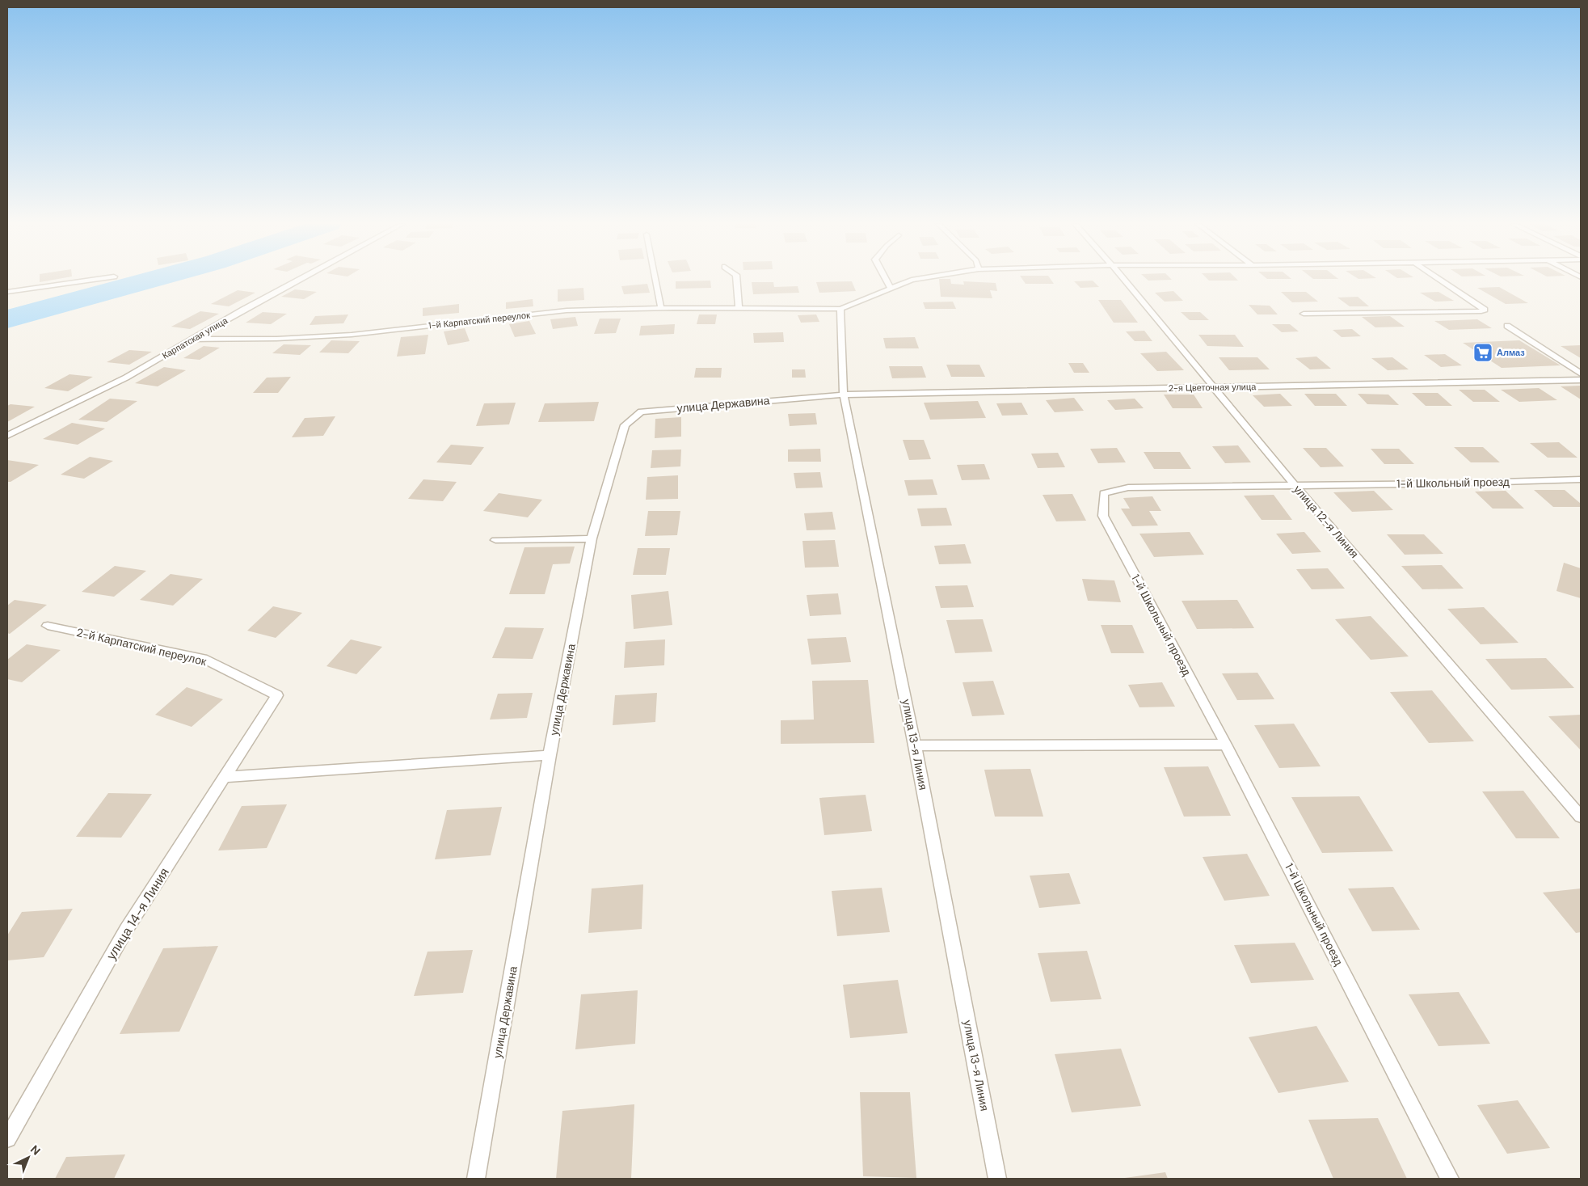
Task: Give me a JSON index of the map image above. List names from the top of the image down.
{
  "streets": {
    "lane": [
      "1-й Карпатский переулок",
      "Карпатская улица",
      "2-я Цветочная улица",
      "улица Державина",
      "1-й Школьный проезд",
      "улица 12-я Линия",
      "2-й Карпатский переулок",
      "улица 13-я Линия",
      "улица 14-я Линия"
    ]
  },
  "crossings": [
    ["1-й Карпатский переулок", "Карпатская улица"],
    ["1-й Карпатский переулок", "улица 13-я Линия"],
    ["2-я Цветочная улица", "улица Державина"],
    ["2-я Цветочная улица", "улица 12-я Линия"],
    ["2-я Цветочная улица", "улица 13-я Линия"],
    ["улица Державина", "улица 13-я Линия"],
    ["1-й Школьный проезд", "улица 12-я Линия"],
    ["2-й Карпатский переулок", "улица 14-я Линия"]
  ],
  "places": {
    "supermarket": ["Алмаз"]
  },
  "north": "top right"
}
